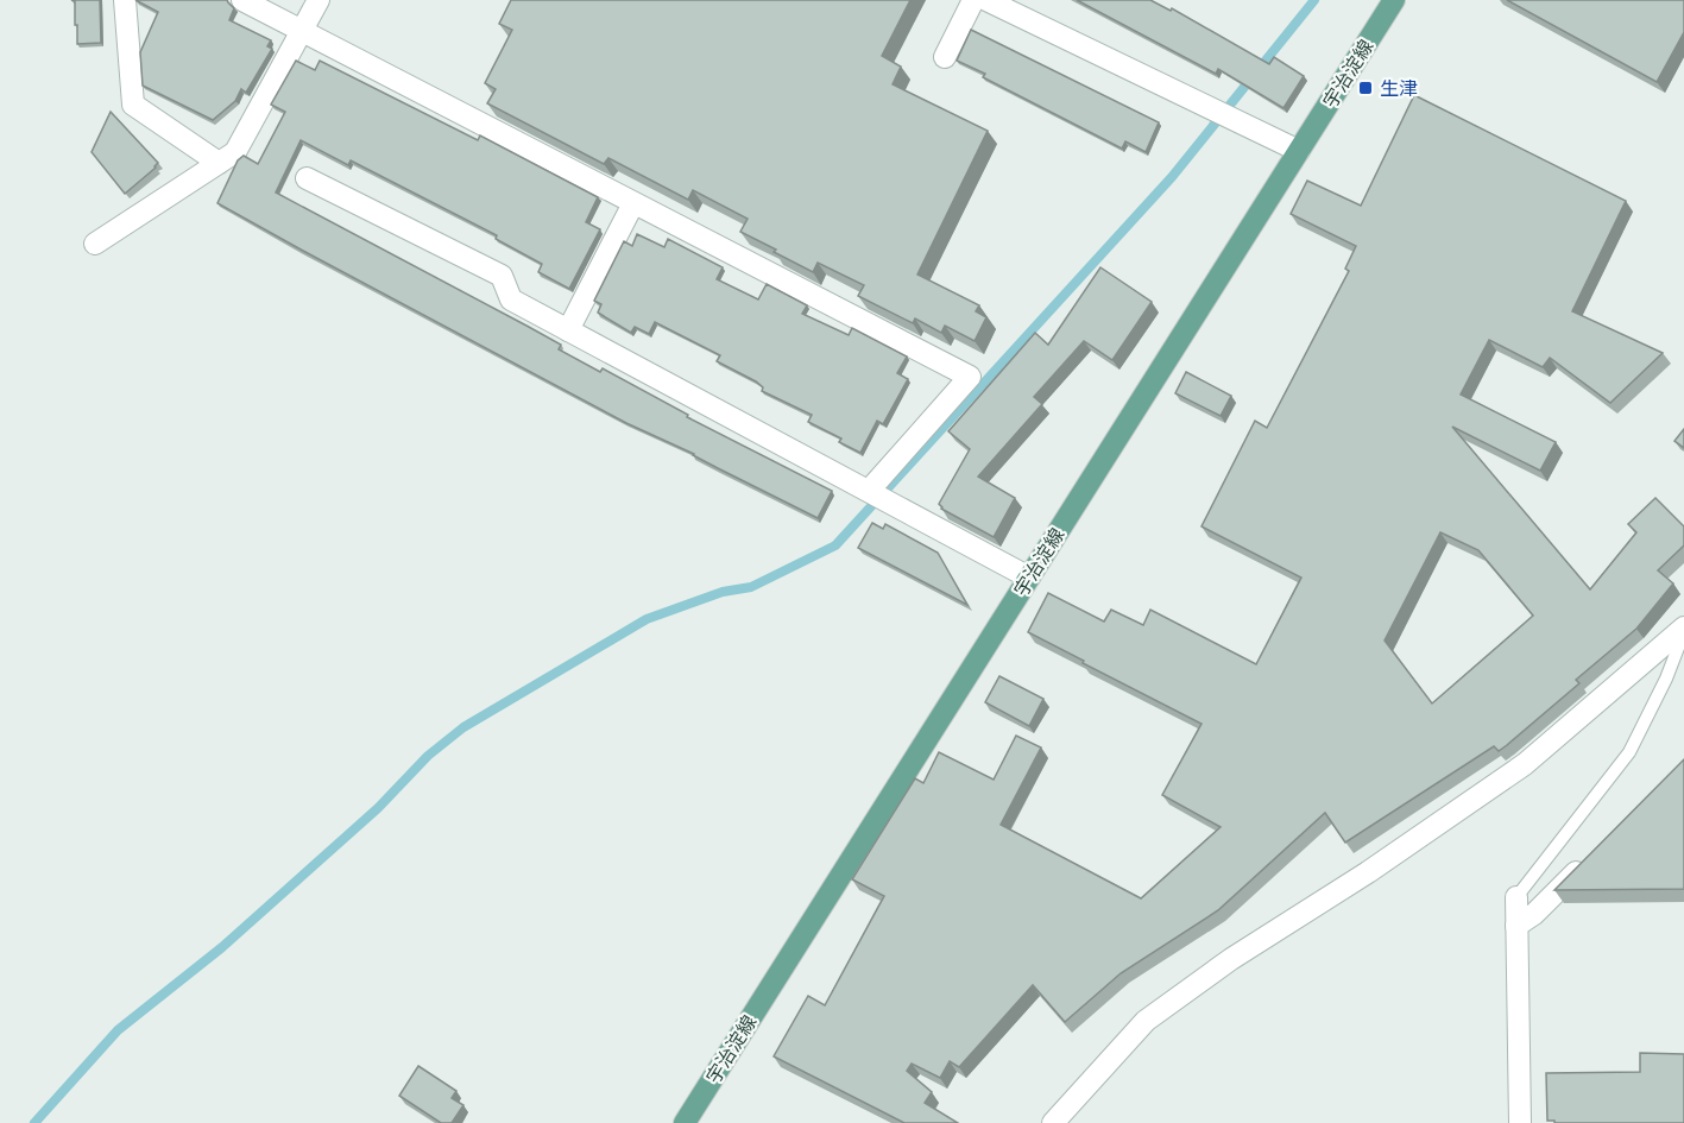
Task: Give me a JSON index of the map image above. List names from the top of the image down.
{
  "streets": {
    "main road": ["宇治淀線"]
  },
  "places": {
    "transit": ["生津"]
  }
}
